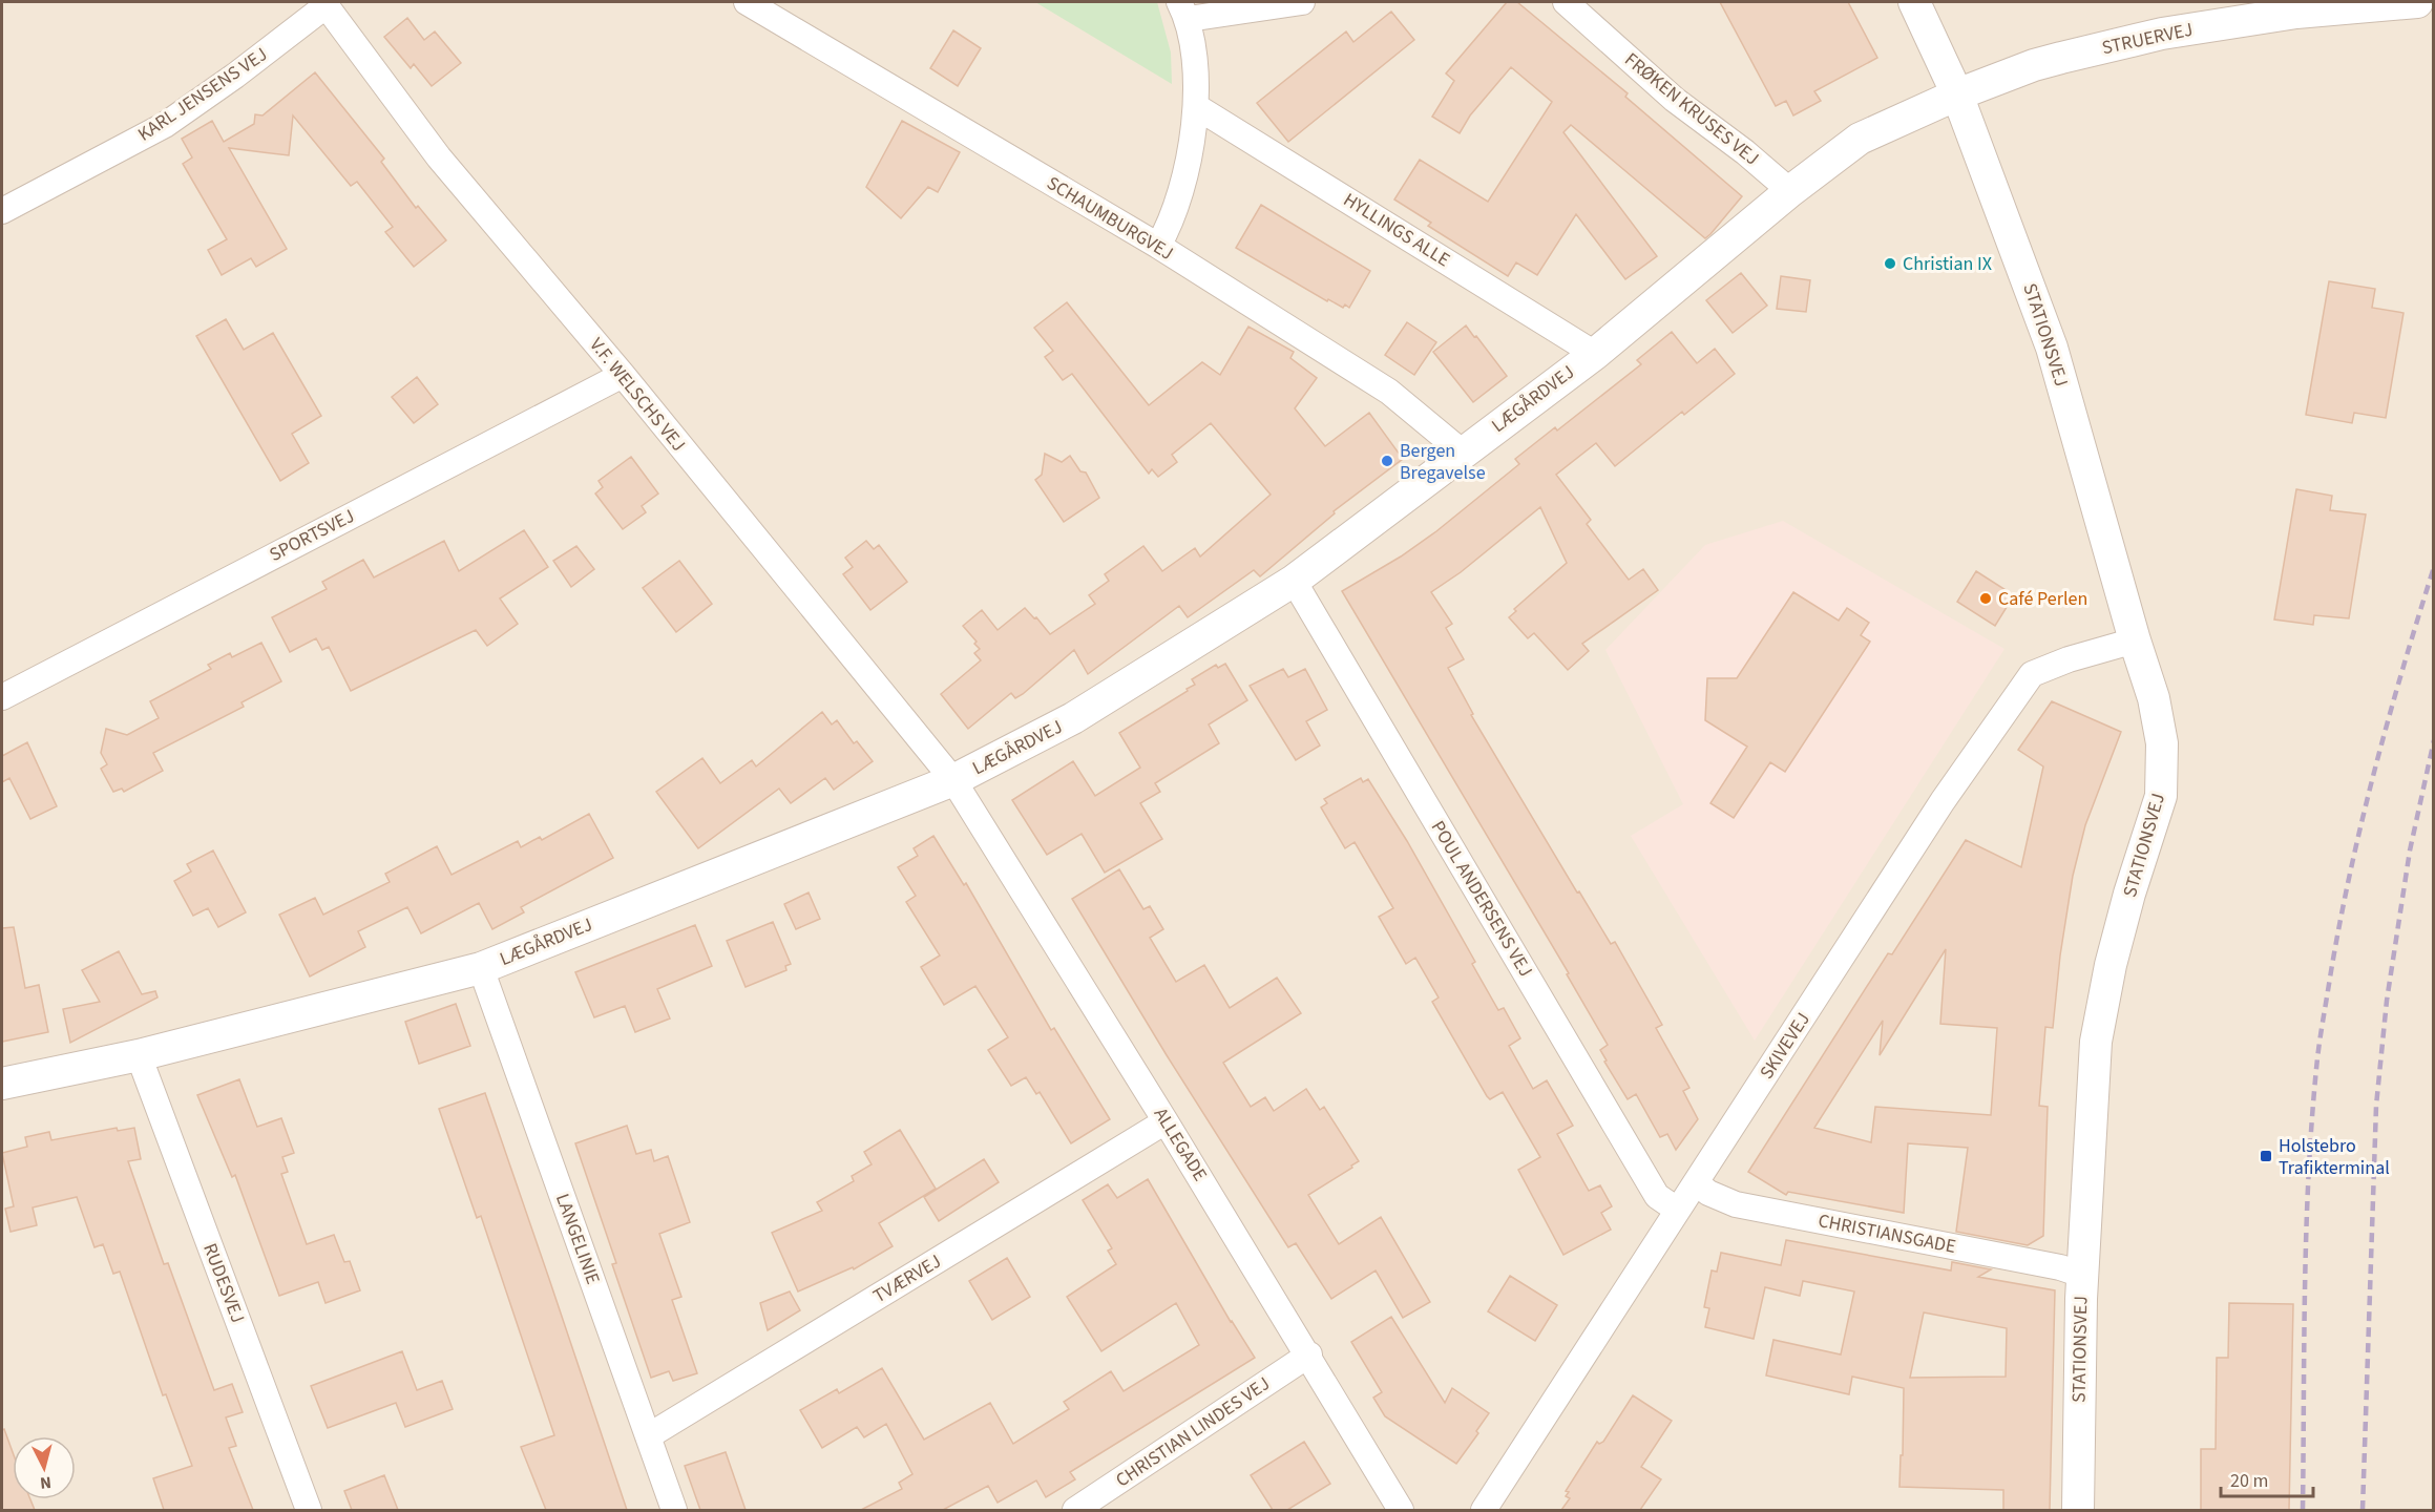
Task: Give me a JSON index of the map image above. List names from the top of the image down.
{
  "streets": {
    "street": [
      "STRUERVEJ",
      "KARL JENSENS VEJ",
      "FRØKEN KRUSES VEJ",
      "SCHAUMBURGVEJ",
      "HYLLINGS ALLE",
      "STATIONSVEJ",
      "V.F. WELSCHS VEJ",
      "LÆGÅRDVEJ",
      "SPORTSVEJ",
      "POUL ANDERSENS VEJ",
      "SKIVEVEJ",
      "ALLEGADE",
      "CHRISTIANSGADE",
      "LANGELINIE",
      "TVÆRVEJ",
      "RUDESVEJ",
      "CHRISTIAN LINDES VEJ"
    ]
  },
  "crossings": [
    ["STRUERVEJ", "STATIONSVEJ"],
    ["STRUERVEJ", "LÆGÅRDVEJ"],
    ["KARL JENSENS VEJ", "V.F. WELSCHS VEJ"],
    ["FRØKEN KRUSES VEJ", "LÆGÅRDVEJ"],
    ["SCHAUMBURGVEJ", "LÆGÅRDVEJ"],
    ["HYLLINGS ALLE", "LÆGÅRDVEJ"],
    ["STATIONSVEJ", "SKIVEVEJ"],
    ["STATIONSVEJ", "CHRISTIANSGADE"],
    ["V.F. WELSCHS VEJ", "LÆGÅRDVEJ"],
    ["V.F. WELSCHS VEJ", "SPORTSVEJ"],
    ["V.F. WELSCHS VEJ", "ALLEGADE"],
    ["LÆGÅRDVEJ", "POUL ANDERSENS VEJ"],
    ["LÆGÅRDVEJ", "ALLEGADE"],
    ["LÆGÅRDVEJ", "LANGELINIE"],
    ["LÆGÅRDVEJ", "RUDESVEJ"],
    ["POUL ANDERSENS VEJ", "SKIVEVEJ"],
    ["SKIVEVEJ", "CHRISTIANSGADE"],
    ["ALLEGADE", "TVÆRVEJ"],
    ["ALLEGADE", "CHRISTIAN LINDES VEJ"],
    ["LANGELINIE", "TVÆRVEJ"]
  ],
  "places": {
    "other": ["Christian IX", "Bergen Bregavelse", "Café Perlen"],
    "transit": ["Holstebro Trafikterminal"]
  },
  "scale_bar": "20 m",
  "north": "bottom"
}
